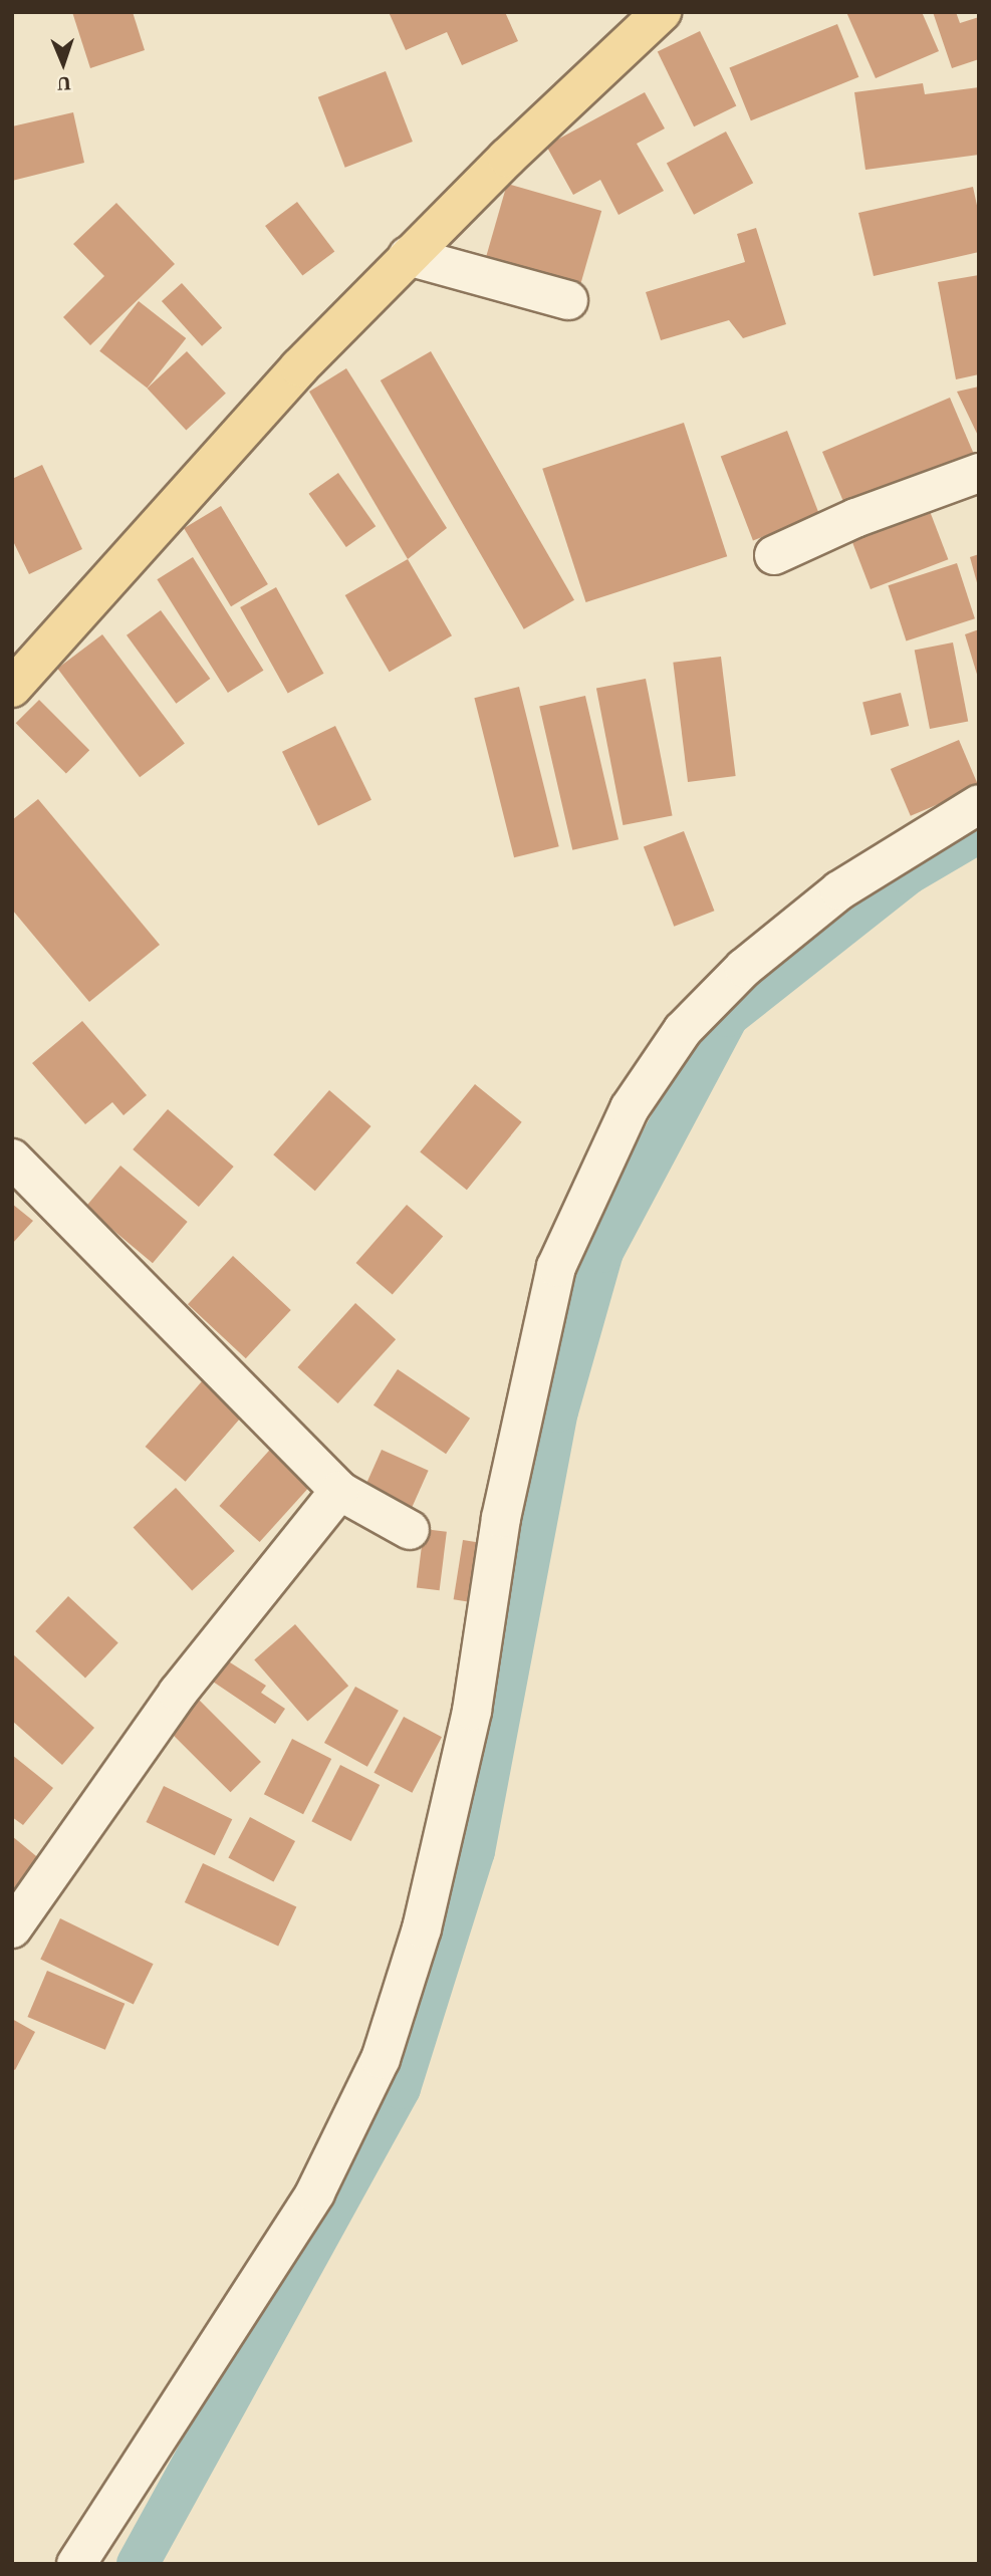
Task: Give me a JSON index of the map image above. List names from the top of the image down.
{
  "north": "bottom"
}
